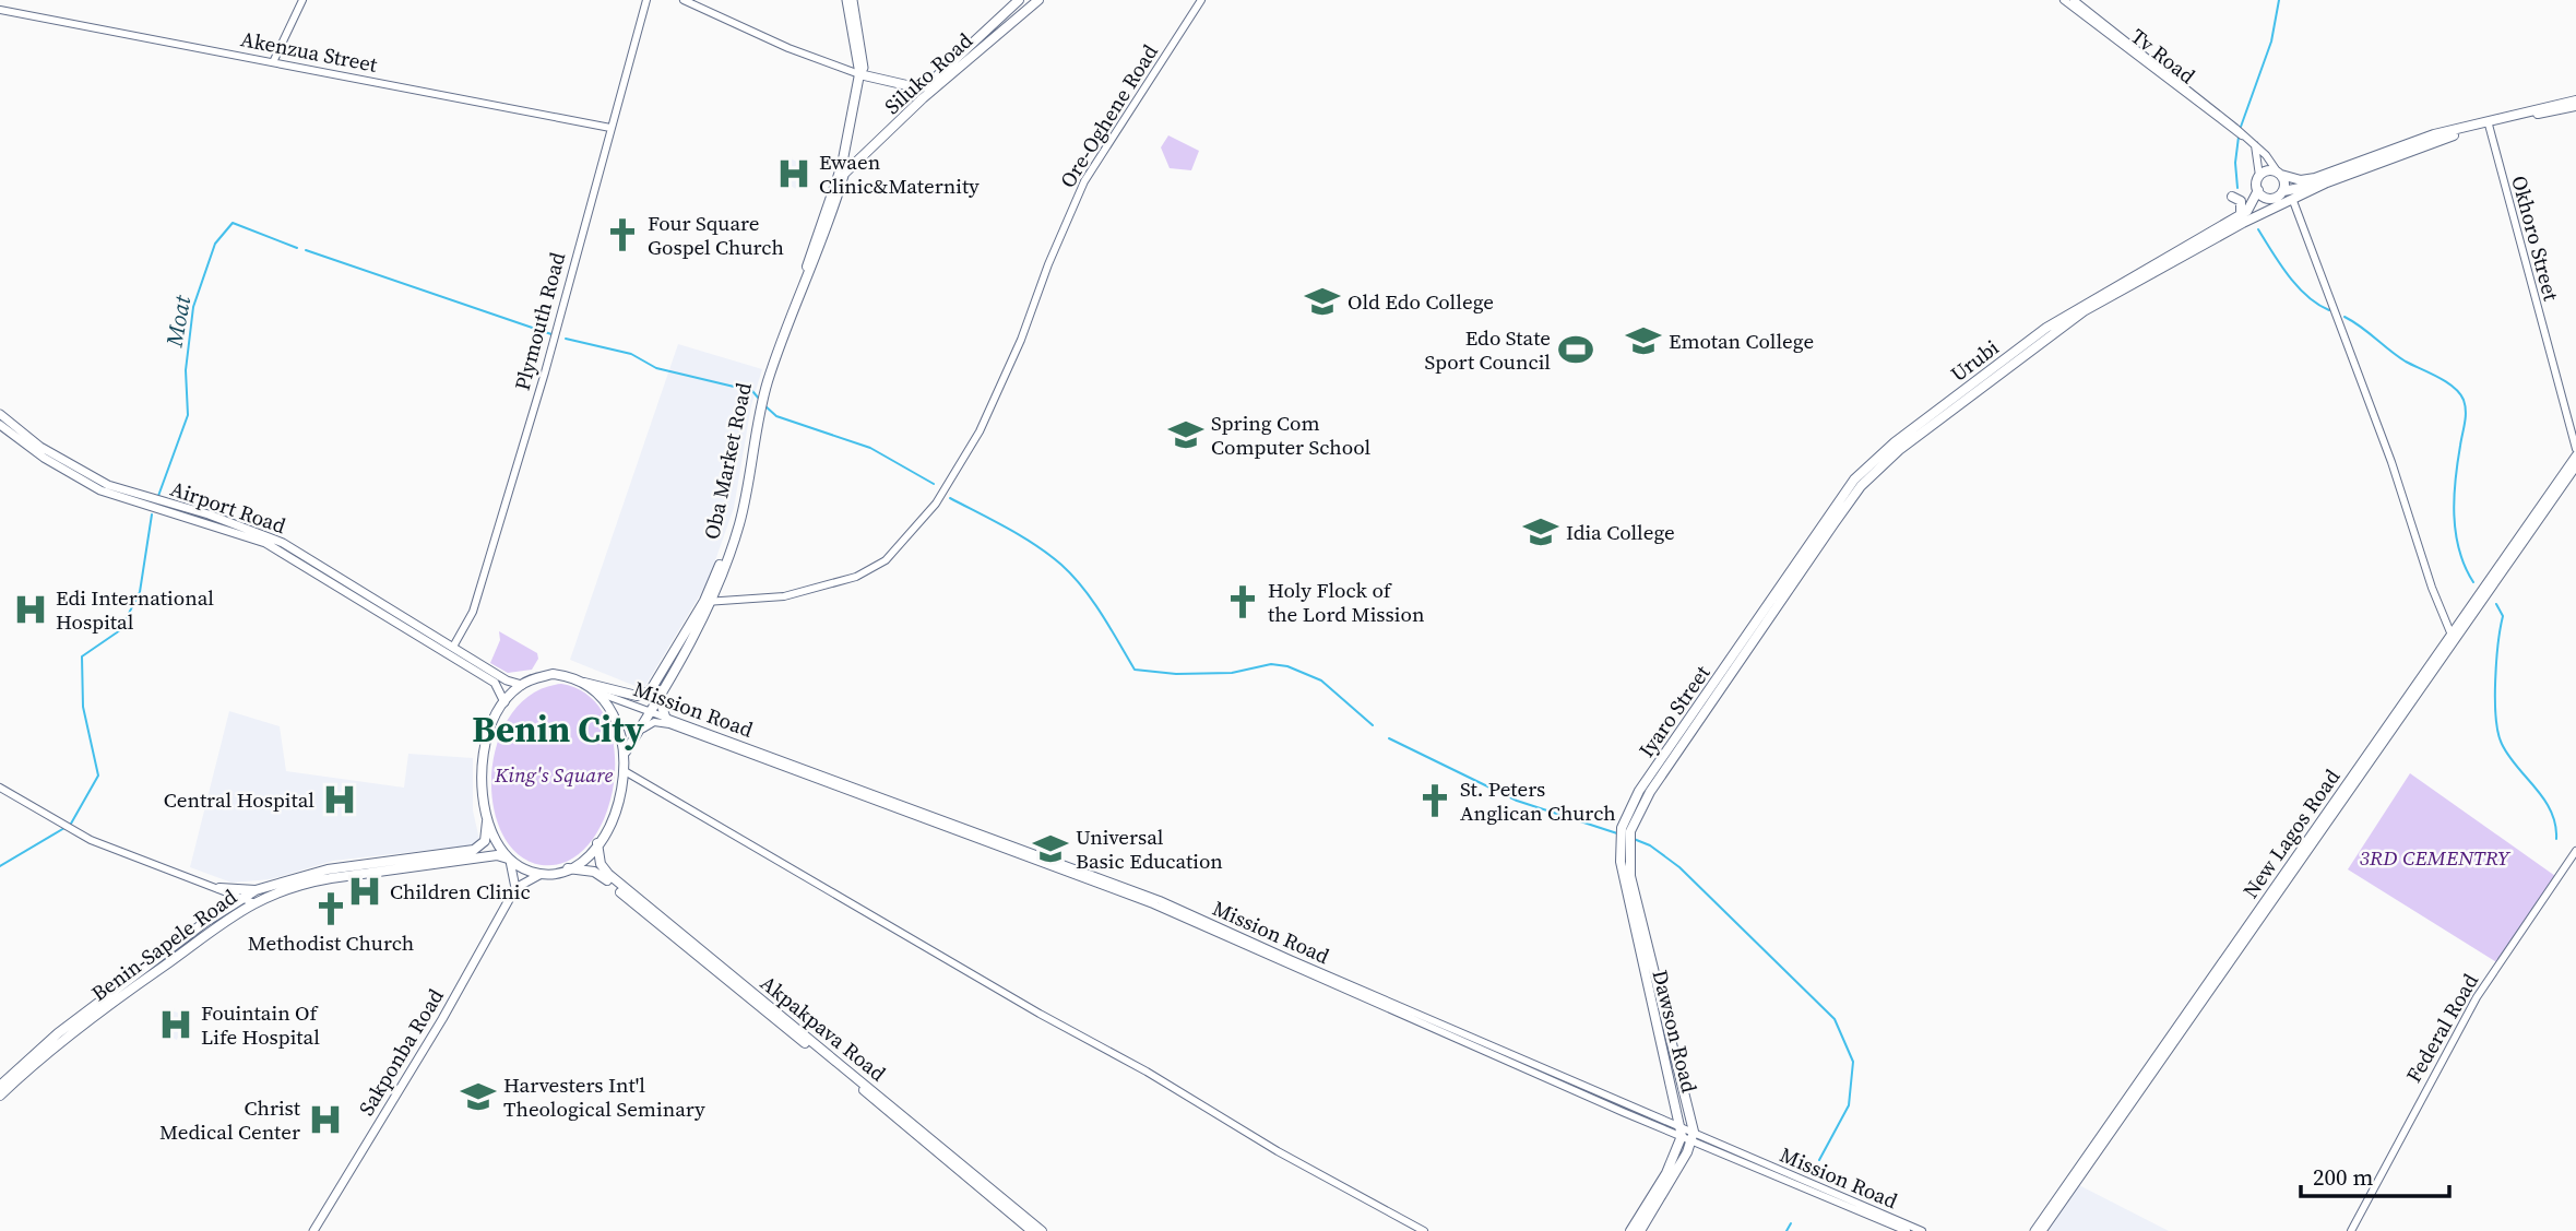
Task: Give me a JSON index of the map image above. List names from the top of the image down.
{
  "streets": {
    "main road": [
      "Siluko Road",
      "Urubi",
      "Oba Market Road",
      "Airport Road",
      "Iyaro Street",
      "New Lagos Road",
      "Benin-Sapele Road",
      "Akpakpava Road",
      "Dawson Road",
      "Sakponba Road"
    ],
    "street": [
      "Akenzua Street",
      "Tv Road",
      "Ore-Oghene Road",
      "Okhoro Street",
      "Plymouth Road",
      "Mission Road",
      "Federal Road"
    ]
  },
  "crossings": [
    ["Akenzua Street", "Plymouth Road"],
    ["Tv Road", "Urubi"],
    ["Siluko Road", "Oba Market Road"],
    ["Ore-Oghene Road", "Oba Market Road"],
    ["Plymouth Road", "Airport Road"],
    ["Urubi", "Iyaro Street"],
    ["Oba Market Road", "Airport Road"],
    ["Oba Market Road", "Mission Road"],
    ["Oba Market Road", "Benin-Sapele Road"],
    ["Oba Market Road", "Akpakpava Road"],
    ["Airport Road", "Mission Road"],
    ["Airport Road", "Benin-Sapele Road"],
    ["Airport Road", "Akpakpava Road"],
    ["Mission Road", "Benin-Sapele Road"],
    ["Mission Road", "Akpakpava Road"],
    ["Mission Road", "Dawson Road"],
    ["Iyaro Street", "Dawson Road"],
    ["Benin-Sapele Road", "Akpakpava Road"]
  ],
  "districts": ["Benin City"],
  "water": ["Moat"],
  "parks": ["King's Square", "3RD CEMENTRY"],
  "places": {
    "hospital": [
      "Ewaen Clinic&Maternity",
      "Edi International Hospital",
      "Central Hospital",
      "Children Clinic",
      "Fouintain Of Life Hospital",
      "Christ Medical Center"
    ],
    "church": [
      "Four Square Gospel Church",
      "Holy Flock of the Lord Mission",
      "St. Peters Anglican Church",
      "Methodist Church"
    ],
    "school or university": [
      "Old Edo College",
      "Emotan College",
      "Spring Com Computer School",
      "Idia College",
      "Universal Basic Education",
      "Harvesters Int'l Theological Seminary"
    ],
    "sports": ["Edo State Sport Council"]
  },
  "scale_bar": "200 m"
}
